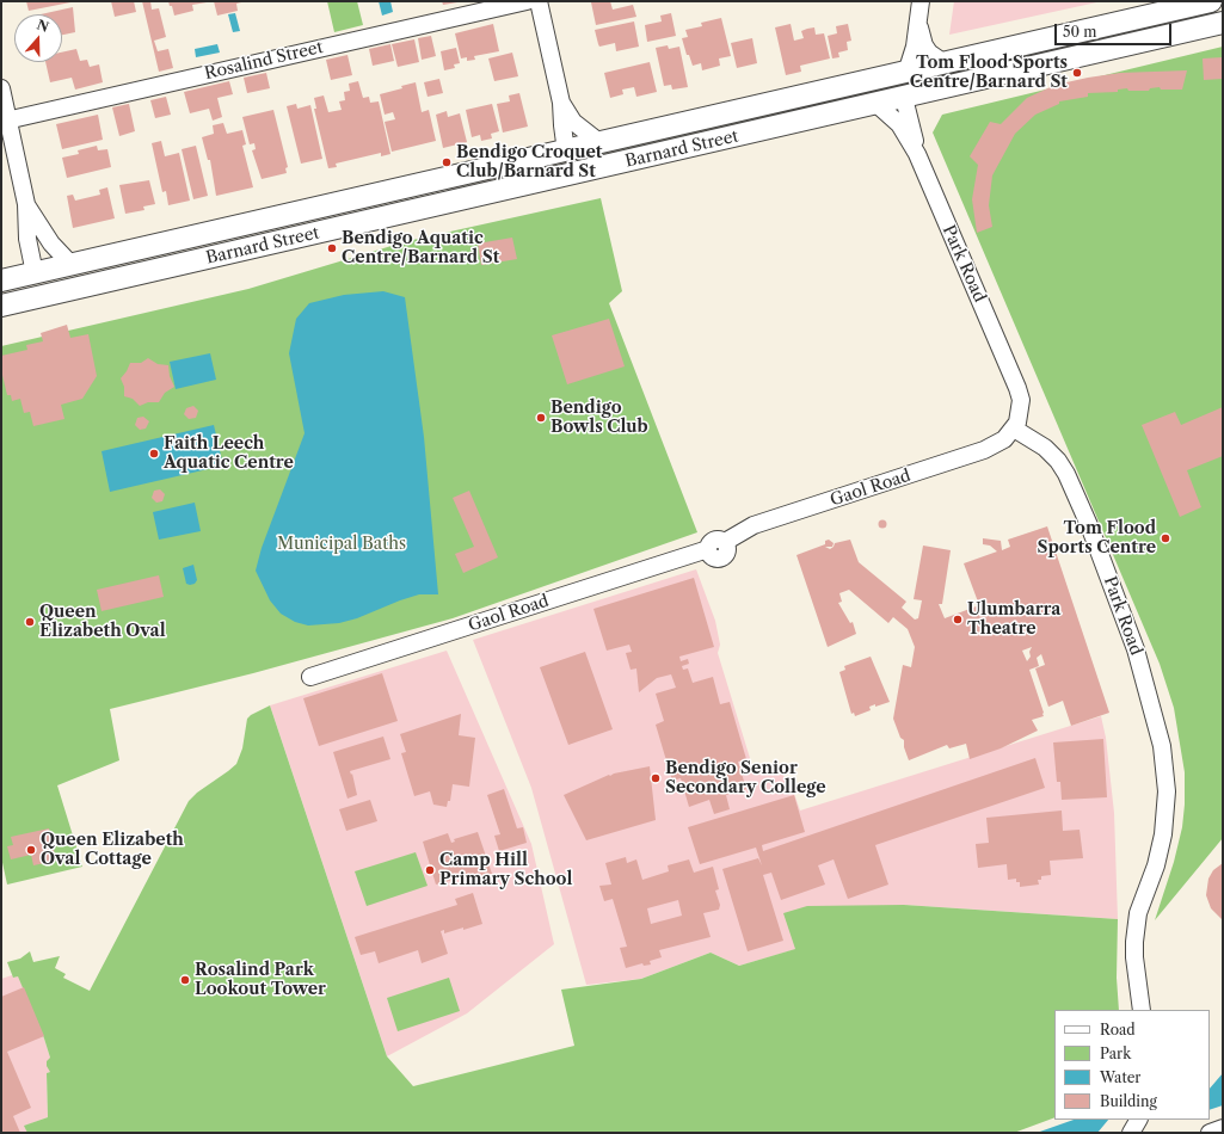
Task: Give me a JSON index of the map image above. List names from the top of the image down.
{
  "streets": {
    "main road": ["Barnard Street"],
    "street": ["Rosalind Street", "Park Road", "Gaol Road"]
  },
  "crossings": [
    ["Barnard Street", "Park Road"],
    ["Park Road", "Gaol Road"]
  ],
  "parks": ["Municipal Baths"],
  "places": [
    "Tom Flood Sports Centre/Barnard St",
    "Bendigo Croquet Club/Barnard St",
    "Bendigo Aquatic Centre/Barnard St",
    "Bendigo Bowls Club",
    "Faith Leech Aquatic Centre",
    "Tom Flood Sports Centre",
    "Ulumbarra Theatre",
    "Queen Elizabeth Oval",
    "Bendigo Senior Secondary College",
    "Queen Elizabeth Oval Cottage",
    "Camp Hill Primary School",
    "Rosalind Park Lookout Tower"
  ],
  "legend": [
    "Road",
    "Park",
    "Water",
    "Building"
  ],
  "scale_bar": "50 m",
  "north": "top"
}
